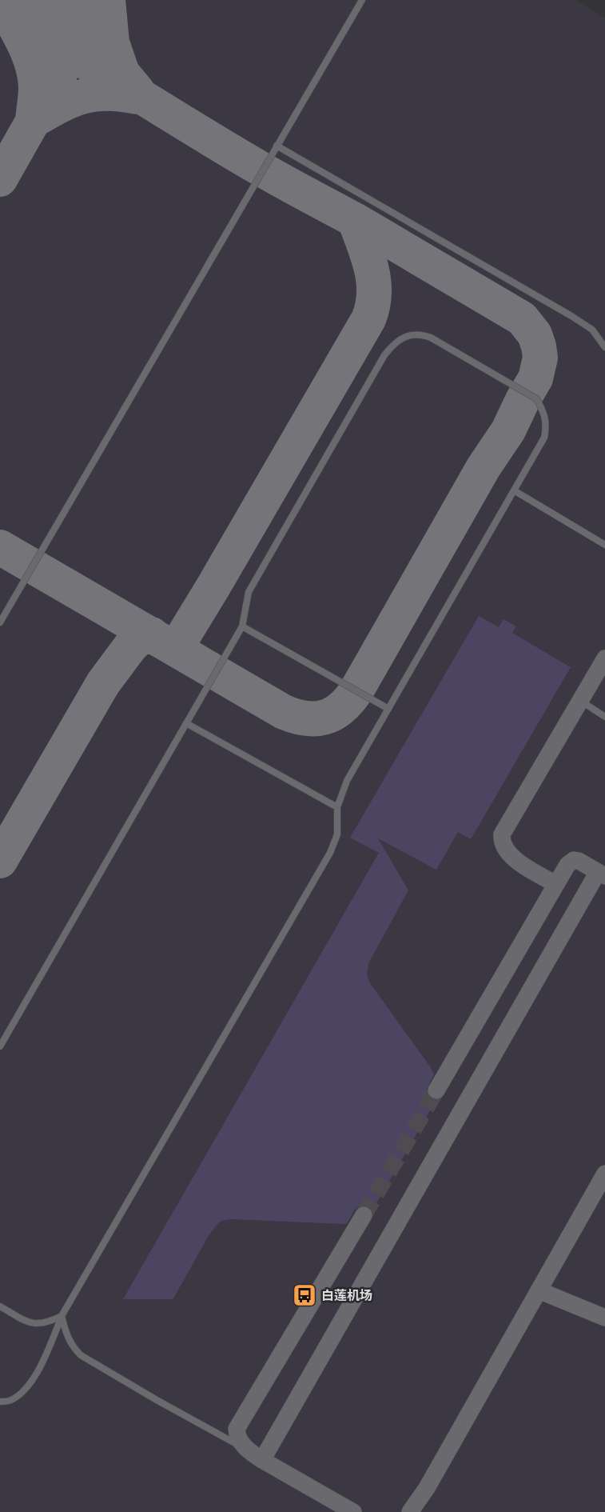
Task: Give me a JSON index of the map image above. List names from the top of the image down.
{
  "places": {
    "bus stop": ["白莲机场"]
  }
}
